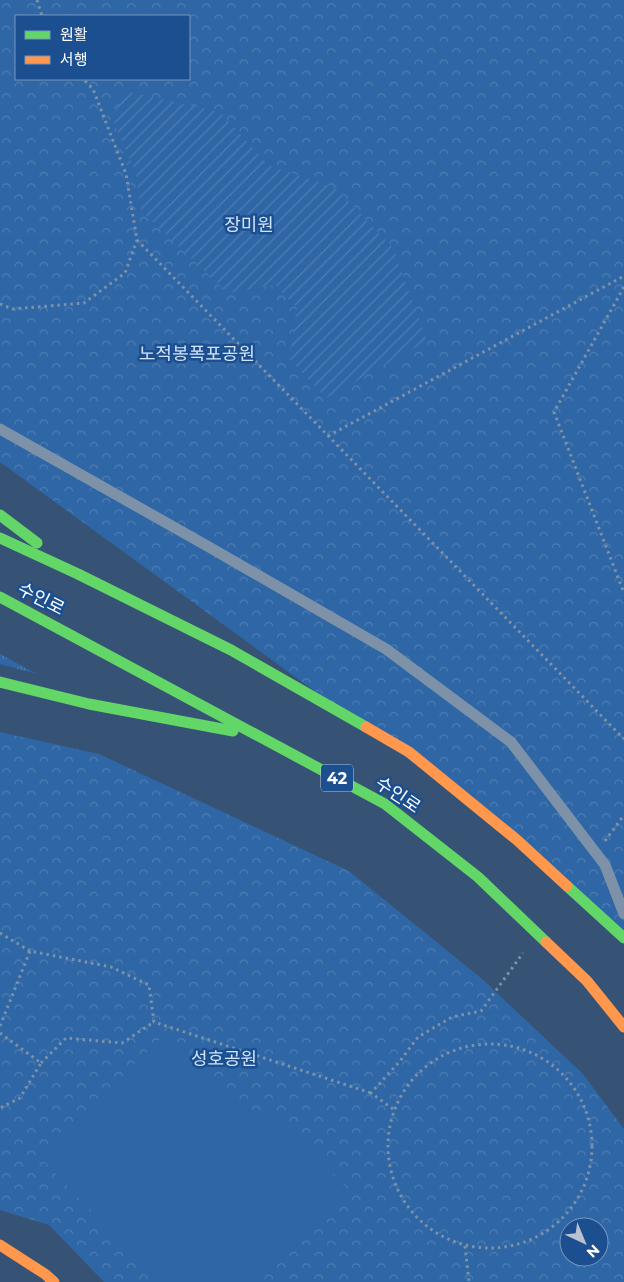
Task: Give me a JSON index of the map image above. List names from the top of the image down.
{
  "streets": {
    "main road": ["수인로", "42"]
  },
  "parks": ["장미원", "노적봉폭포공원", "성호공원"],
  "legend": ["원활", "서행"],
  "north": "bottom right"
}
